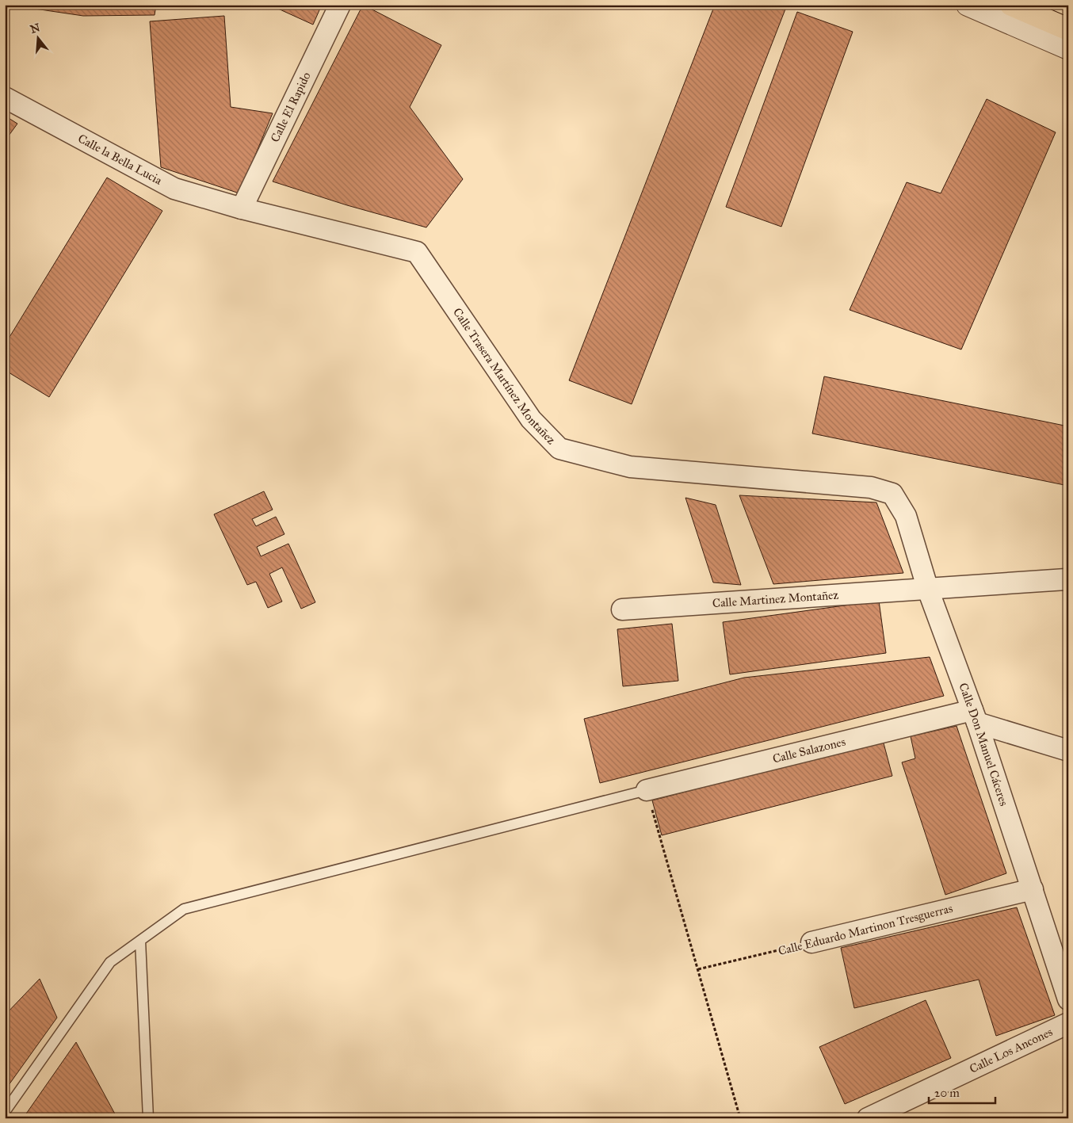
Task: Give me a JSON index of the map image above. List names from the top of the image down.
{
  "streets": {
    "street": [
      "Calle El Rapido",
      "Calle la Bella Lucia",
      "Calle Trasera Martínez Montañez",
      "Calle Martinez Montañez",
      "Calle Don Manuel Cáceres",
      "Calle Salazones",
      "Calle Eduardo Martinon Tresguerras",
      "Calle Los Ancones"
    ]
  },
  "crossings": [
    ["Calle El Rapido", "Calle la Bella Lucia"],
    ["Calle El Rapido", "Calle Trasera Martínez Montañez"],
    ["Calle la Bella Lucia", "Calle Trasera Martínez Montañez"],
    ["Calle Trasera Martínez Montañez", "Calle Don Manuel Cáceres"],
    ["Calle Martinez Montañez", "Calle Don Manuel Cáceres"],
    ["Calle Don Manuel Cáceres", "Calle Salazones"],
    ["Calle Don Manuel Cáceres", "Calle Eduardo Martinon Tresguerras"]
  ],
  "scale_bar": "20 m",
  "north": "top"
}
